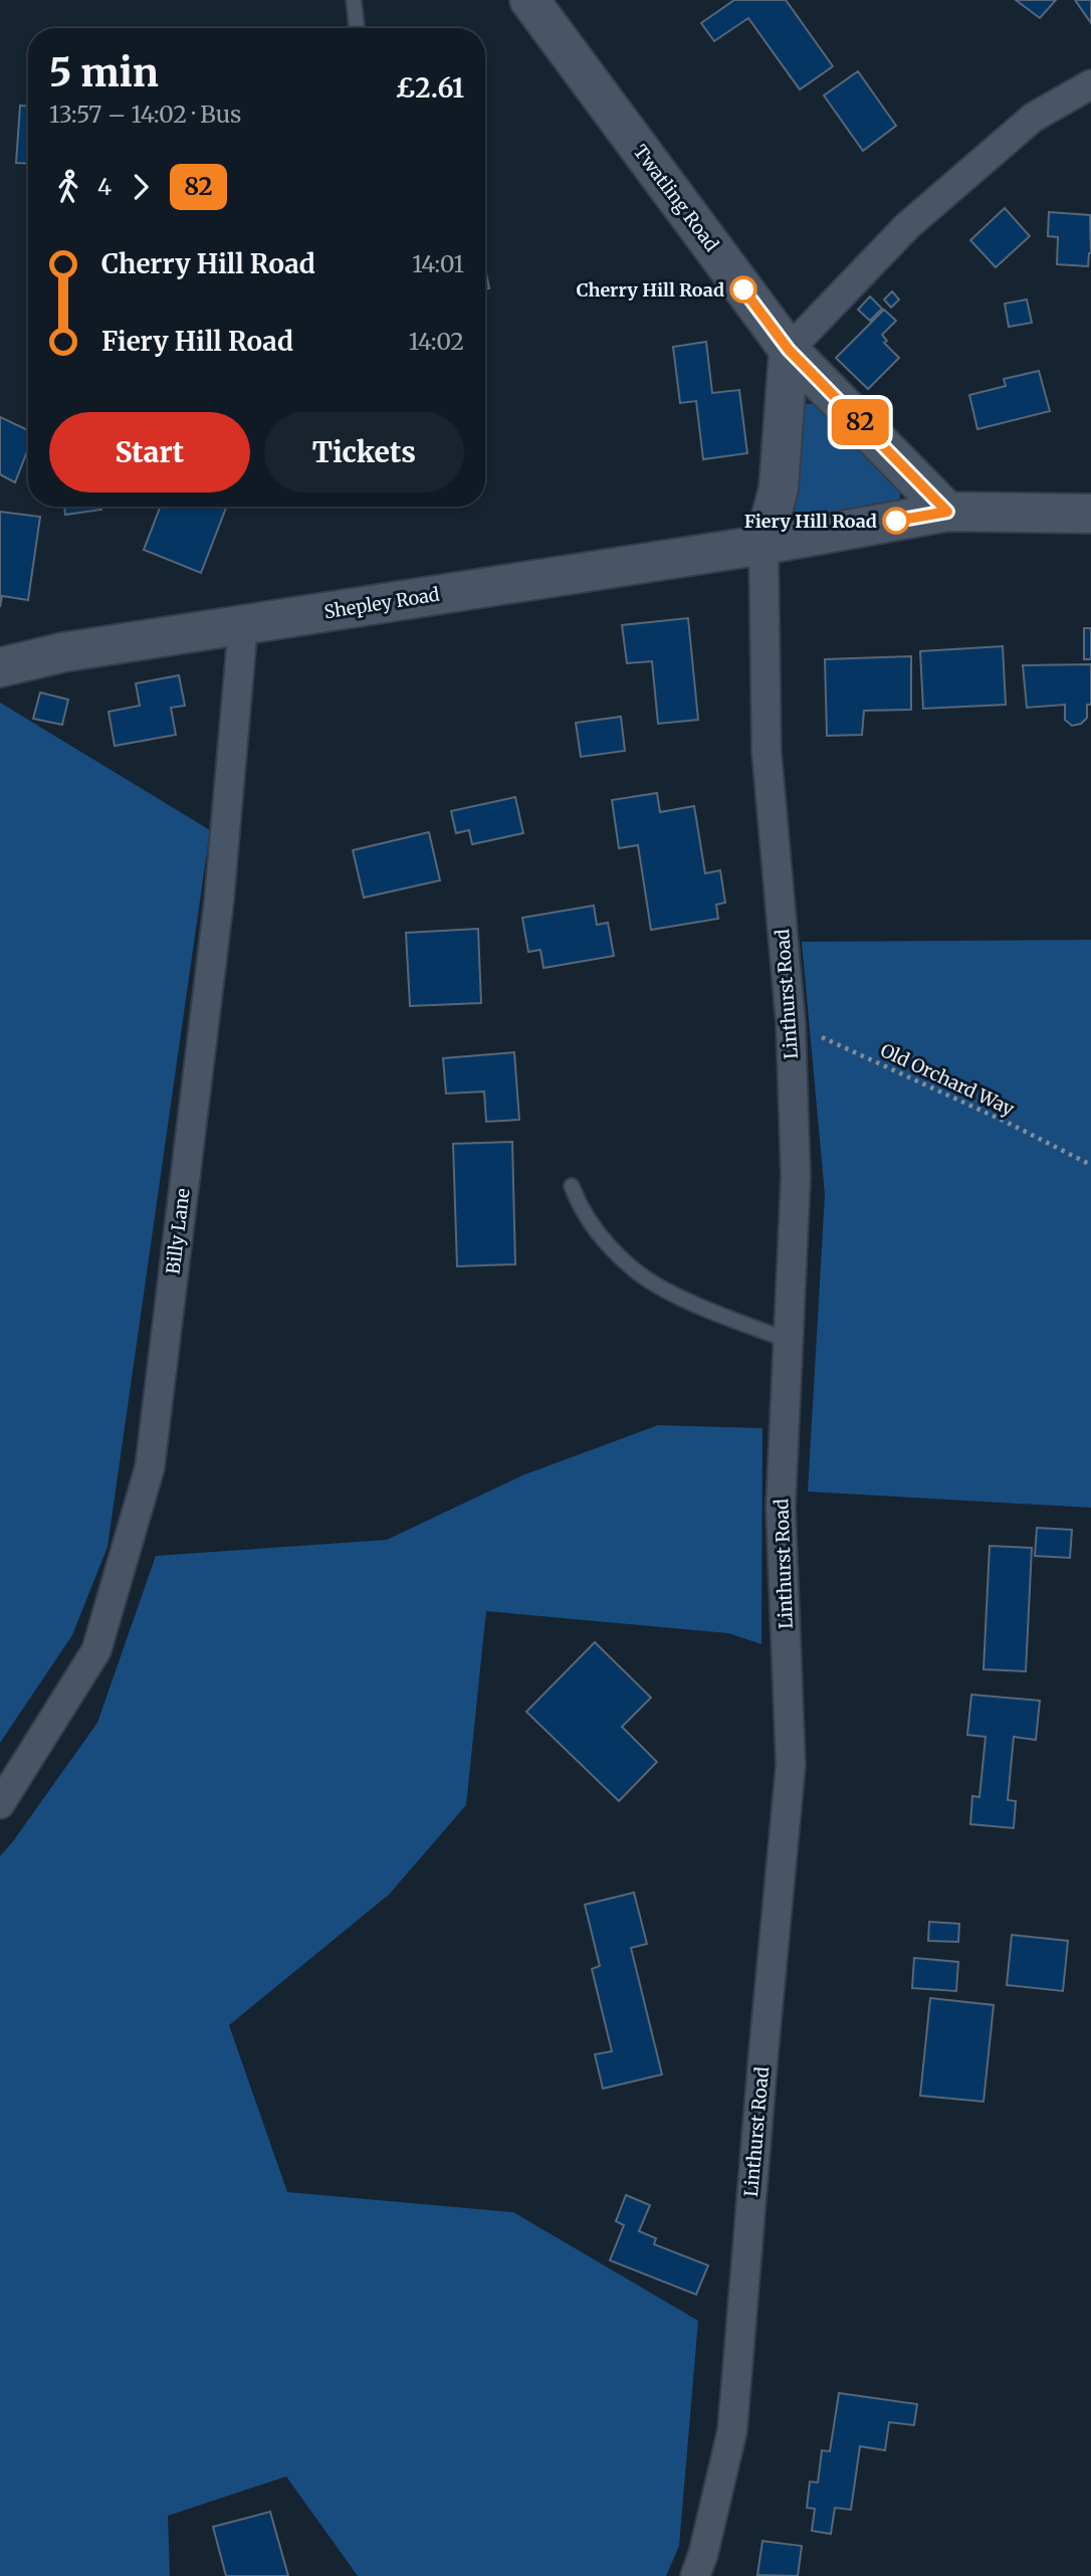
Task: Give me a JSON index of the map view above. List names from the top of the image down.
{
  "streets": {
    "street": [
      "Twatling Road",
      "Shepley Road",
      "Linthurst Road",
      "Billy Lane"
    ],
    "path": ["Old Orchard Way"]
  },
  "crossings": [
    ["Shepley Road", "Linthurst Road"],
    ["Shepley Road", "Billy Lane"],
    ["Linthurst Road", "Old Orchard Way"]
  ],
  "places": ["Cherry Hill Road", "Fiery Hill Road"],
  "lines": ["bus line 82"],
  "page": {
    "on_map": "82",
    "heading": ["5 min", "13:57 – 14:02 · Bus", "£2.61"],
    "legs": ["4", "82"],
    "list": [
      {
        "name": "Cherry Hill Road",
        "value": "14:01"
      },
      {
        "name": "Fiery Hill Road",
        "value": "14:02"
      }
    ],
    "buttons": ["Start", "Tickets"]
  }
}
